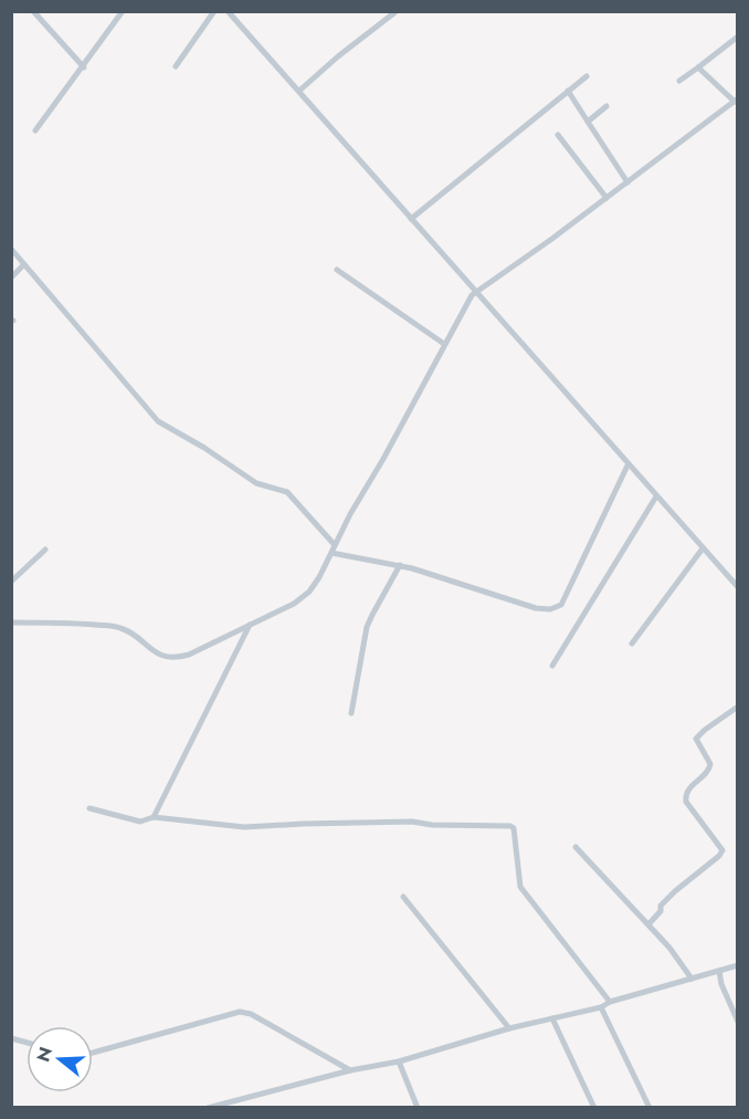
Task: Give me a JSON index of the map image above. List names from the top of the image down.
{
  "north": "left"
}
